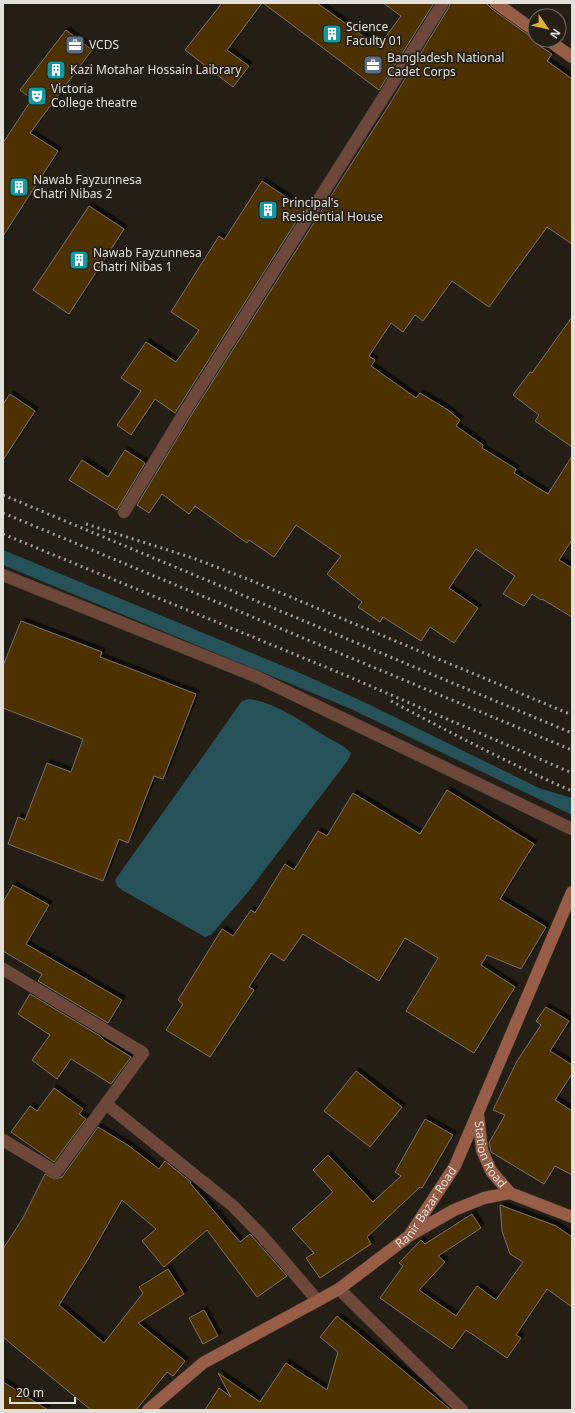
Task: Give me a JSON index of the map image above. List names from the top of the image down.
{
  "streets": {
    "main road": ["Station Road", "Ranir Bazar Road"]
  },
  "crossings": [
    ["Station Road", "Ranir Bazar Road"]
  ],
  "places": {
    "building": [
      "Science Faculty 01",
      "Kazi Motahar Hossain Laibrary",
      "Nawab Fayzunnesa Chatri Nibas 2",
      "Principal's Residential House",
      "Nawab Fayzunnesa Chatri Nibas 1"
    ],
    "office": ["VCDS", "Bangladesh National Cadet Corps"],
    "theatre": ["Victoria College theatre"]
  },
  "scale_bar": "20 m",
  "north": "bottom right"
}
